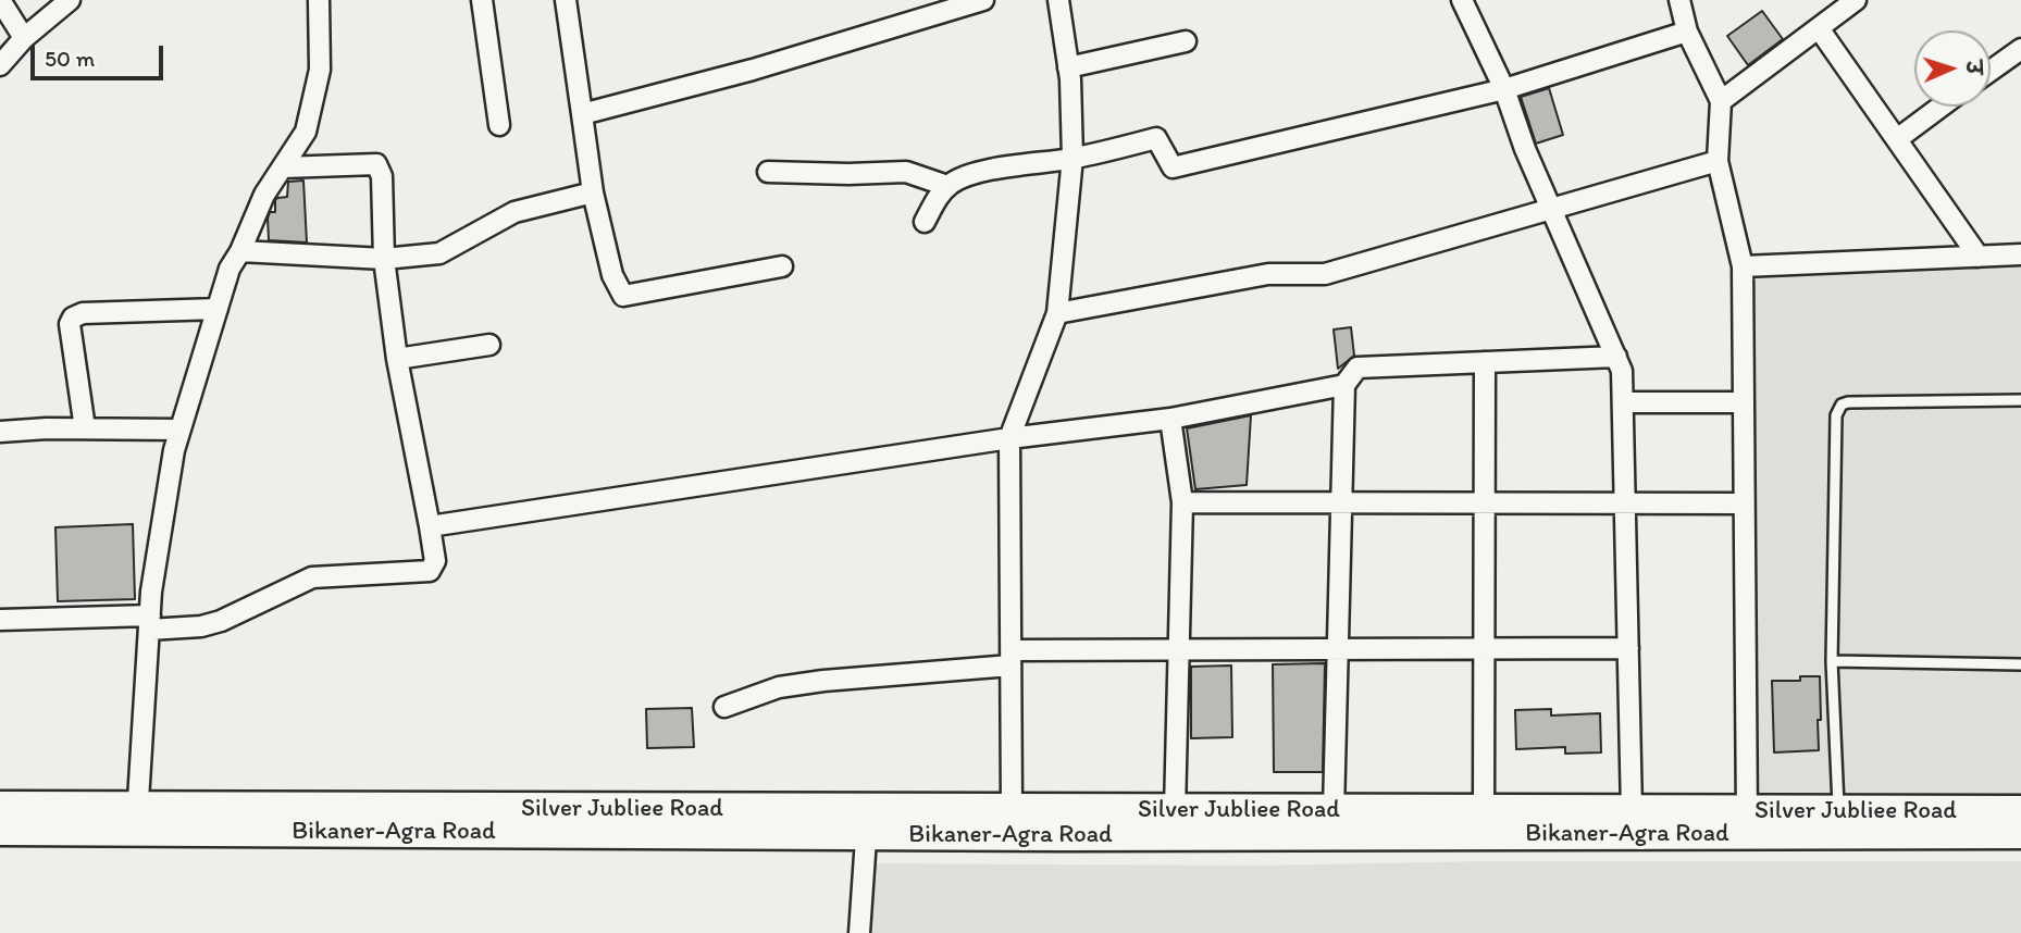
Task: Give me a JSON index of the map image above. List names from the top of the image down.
{
  "streets": {
    "main road": ["Silver Jubliee Road", "Bikaner-Agra Road"]
  },
  "crossings": [
    ["Silver Jubliee Road", "Bikaner-Agra Road"]
  ],
  "scale_bar": "50 m",
  "north": "right"
}
